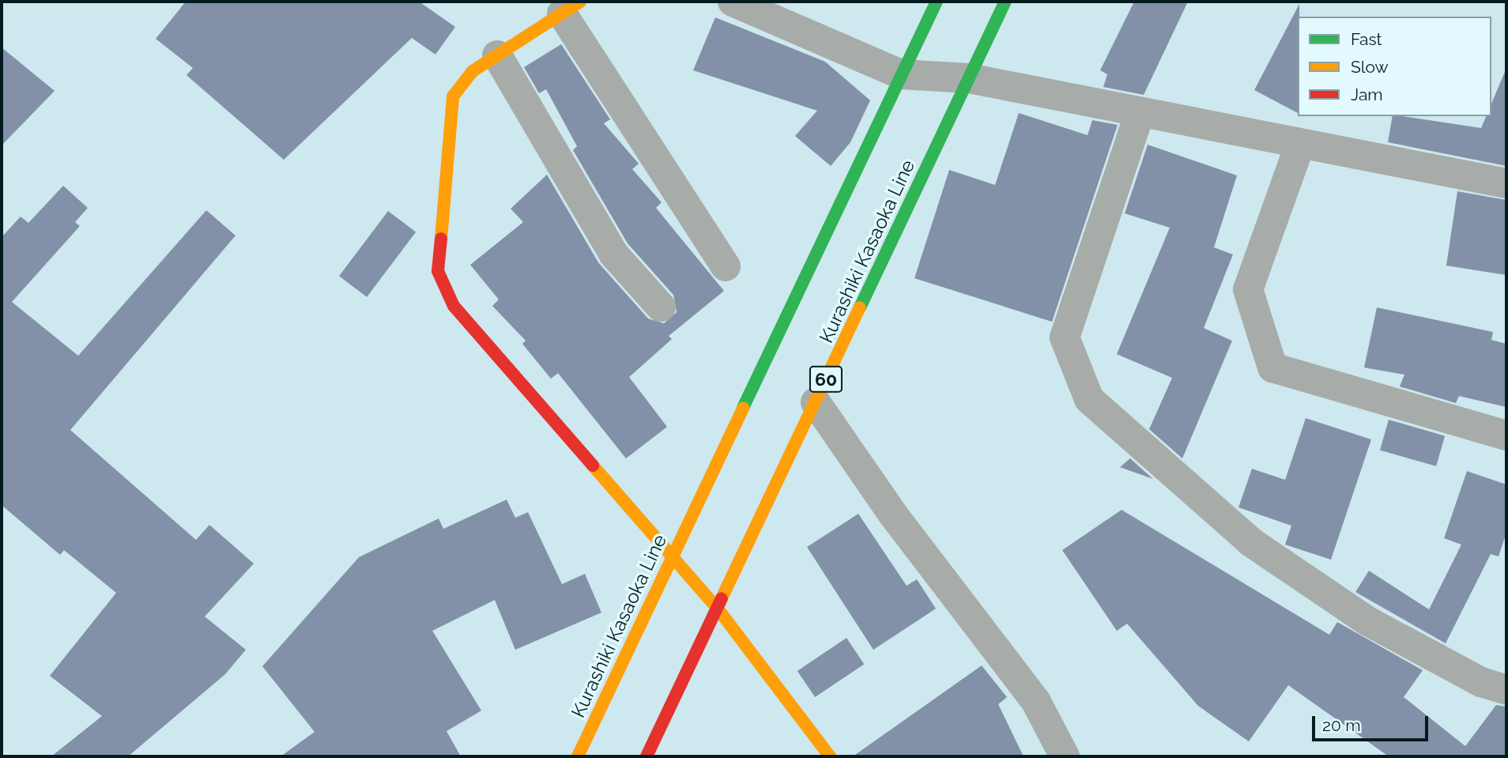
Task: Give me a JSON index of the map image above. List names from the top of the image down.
{
  "streets": {
    "main road": ["Kurashiki Kasaoka Line", "60"]
  },
  "legend": ["Fast", "Slow", "Jam"],
  "scale_bar": "20 m"
}
